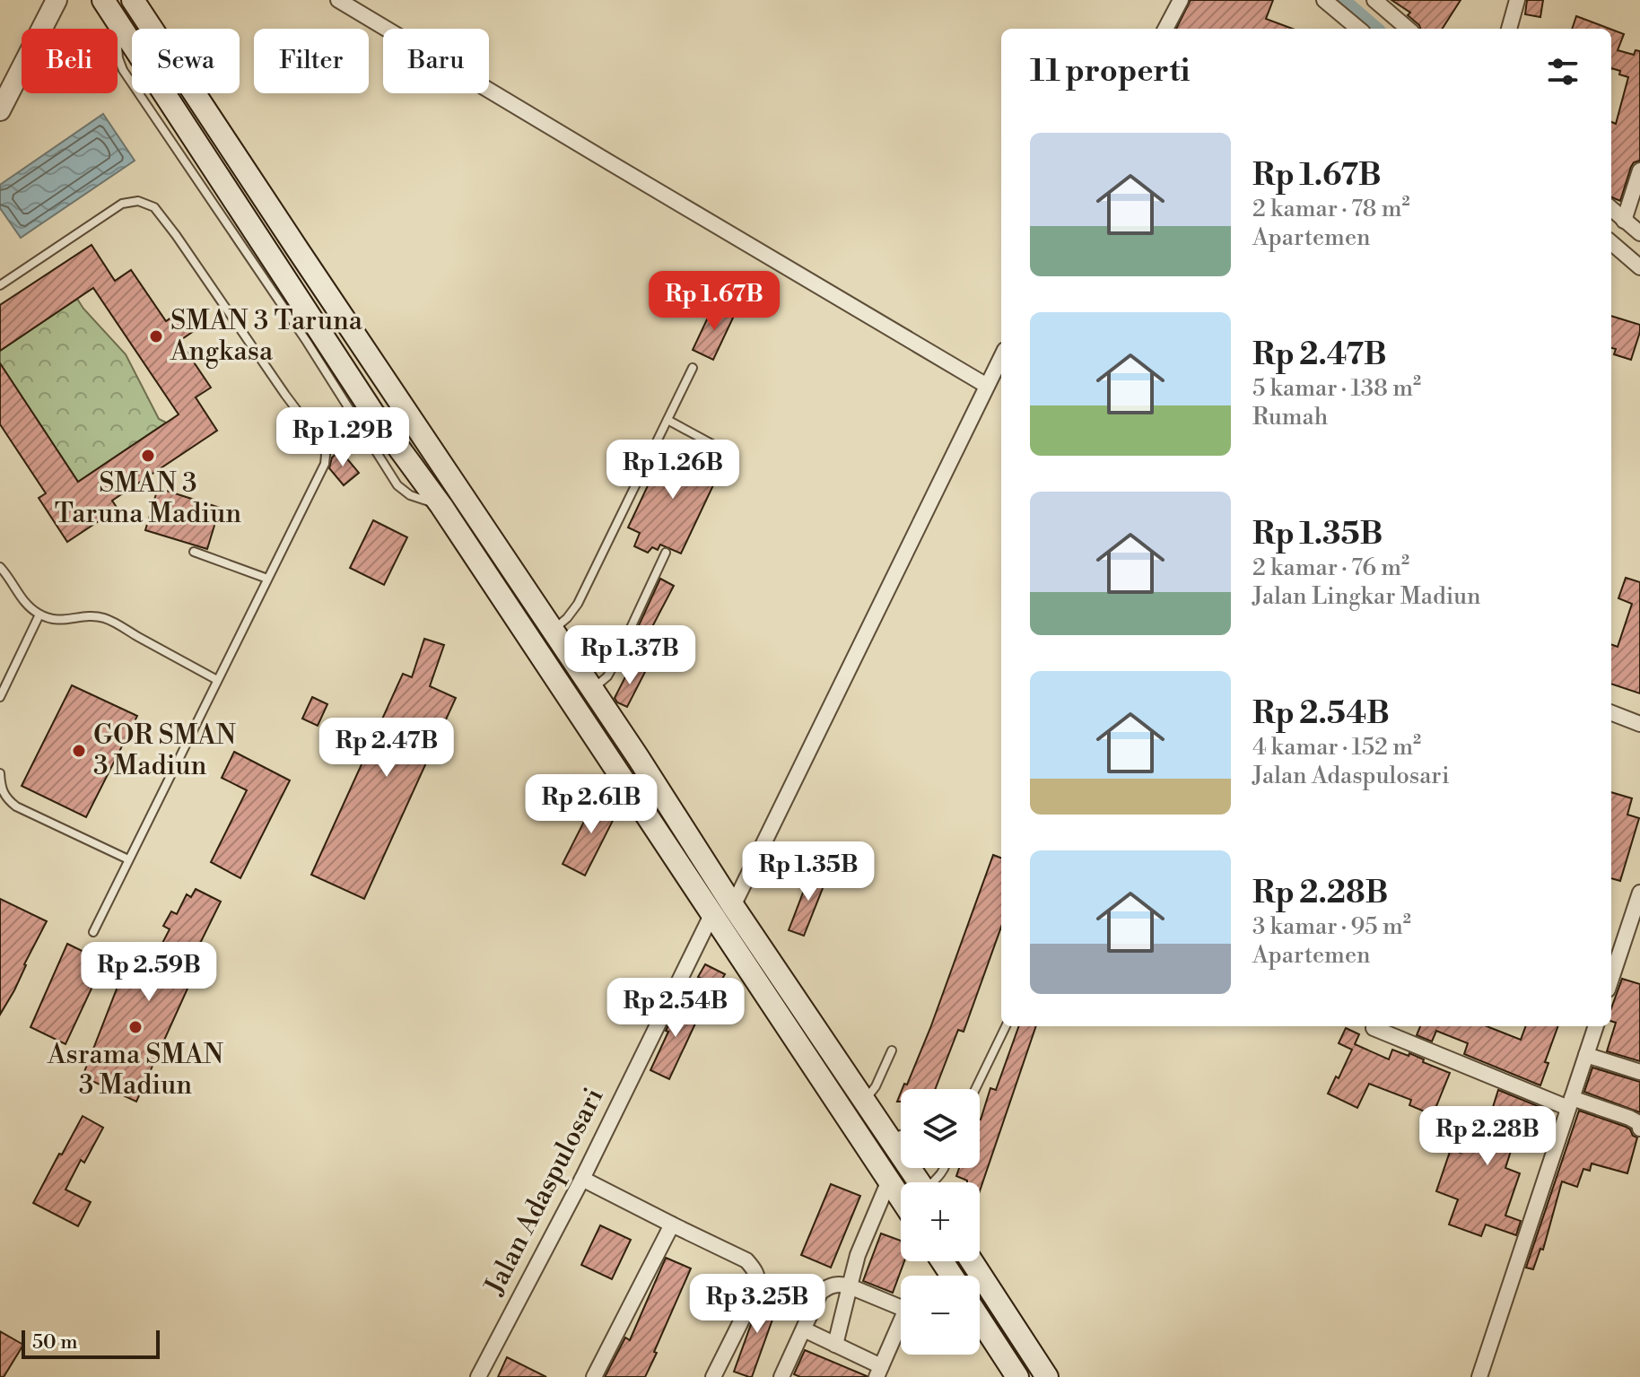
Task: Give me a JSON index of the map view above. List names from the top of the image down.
{
  "streets": {
    "street": ["Jalan Adaspulosari"]
  },
  "places": [
    "SMAN 3 Taruna Angkasa",
    "SMAN 3 Taruna Madiun",
    "GOR SMAN 3 Madiun",
    "Asrama SMAN 3 Madiun"
  ],
  "scale_bar": "50 m",
  "page": {
    "chip": [
      "Beli",
      "Sewa",
      "Filter",
      "Baru"
    ],
    "heading": "11 properti",
    "list": [
      {
        "name": "Rp 1.67B",
        "note": "2 kamar · 78 m² · Apartemen"
      },
      {
        "name": "Rp 2.47B",
        "note": "5 kamar · 138 m² · Rumah"
      },
      {
        "name": "Rp 1.35B",
        "note": "2 kamar · 76 m² · Jalan Lingkar Madiun"
      },
      {
        "name": "Rp 2.54B",
        "note": "4 kamar · 152 m² · Jalan Adaspulosari"
      },
      {
        "name": "Rp 2.28B",
        "note": "3 kamar · 95 m² · Apartemen"
      }
    ],
    "price": [
      "Rp 1.67B",
      "Rp 1.29B",
      "Rp 1.26B",
      "Rp 1.37B",
      "Rp 2.47B",
      "Rp 2.61B",
      "Rp 1.35B",
      "Rp 2.59B",
      "Rp 2.54B",
      "Rp 2.28B",
      "Rp 3.25B"
    ],
    "map_buttons": ["+", "−"],
    "scale": "50 m"
  }
}
